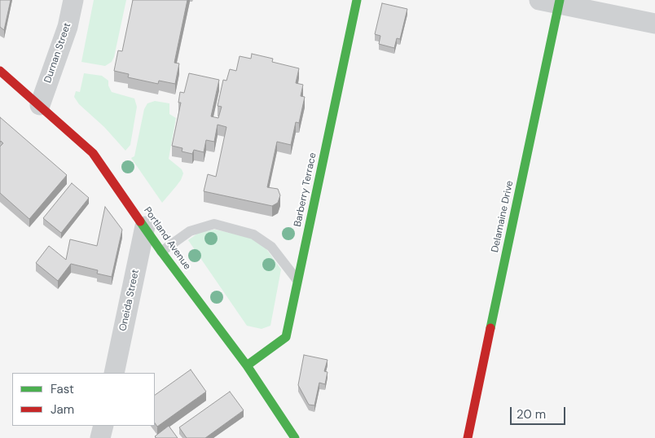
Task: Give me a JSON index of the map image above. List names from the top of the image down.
{
  "streets": {
    "street": [
      "Durnan Street",
      "Barberry Terrace",
      "Delamaine Drive",
      "Portland Avenue",
      "Oneida Street"
    ]
  },
  "crossings": [
    ["Durnan Street", "Portland Avenue"],
    ["Barberry Terrace", "Portland Avenue"],
    ["Portland Avenue", "Oneida Street"]
  ],
  "legend": ["Fast", "Jam"],
  "scale_bar": "20 m"
}
